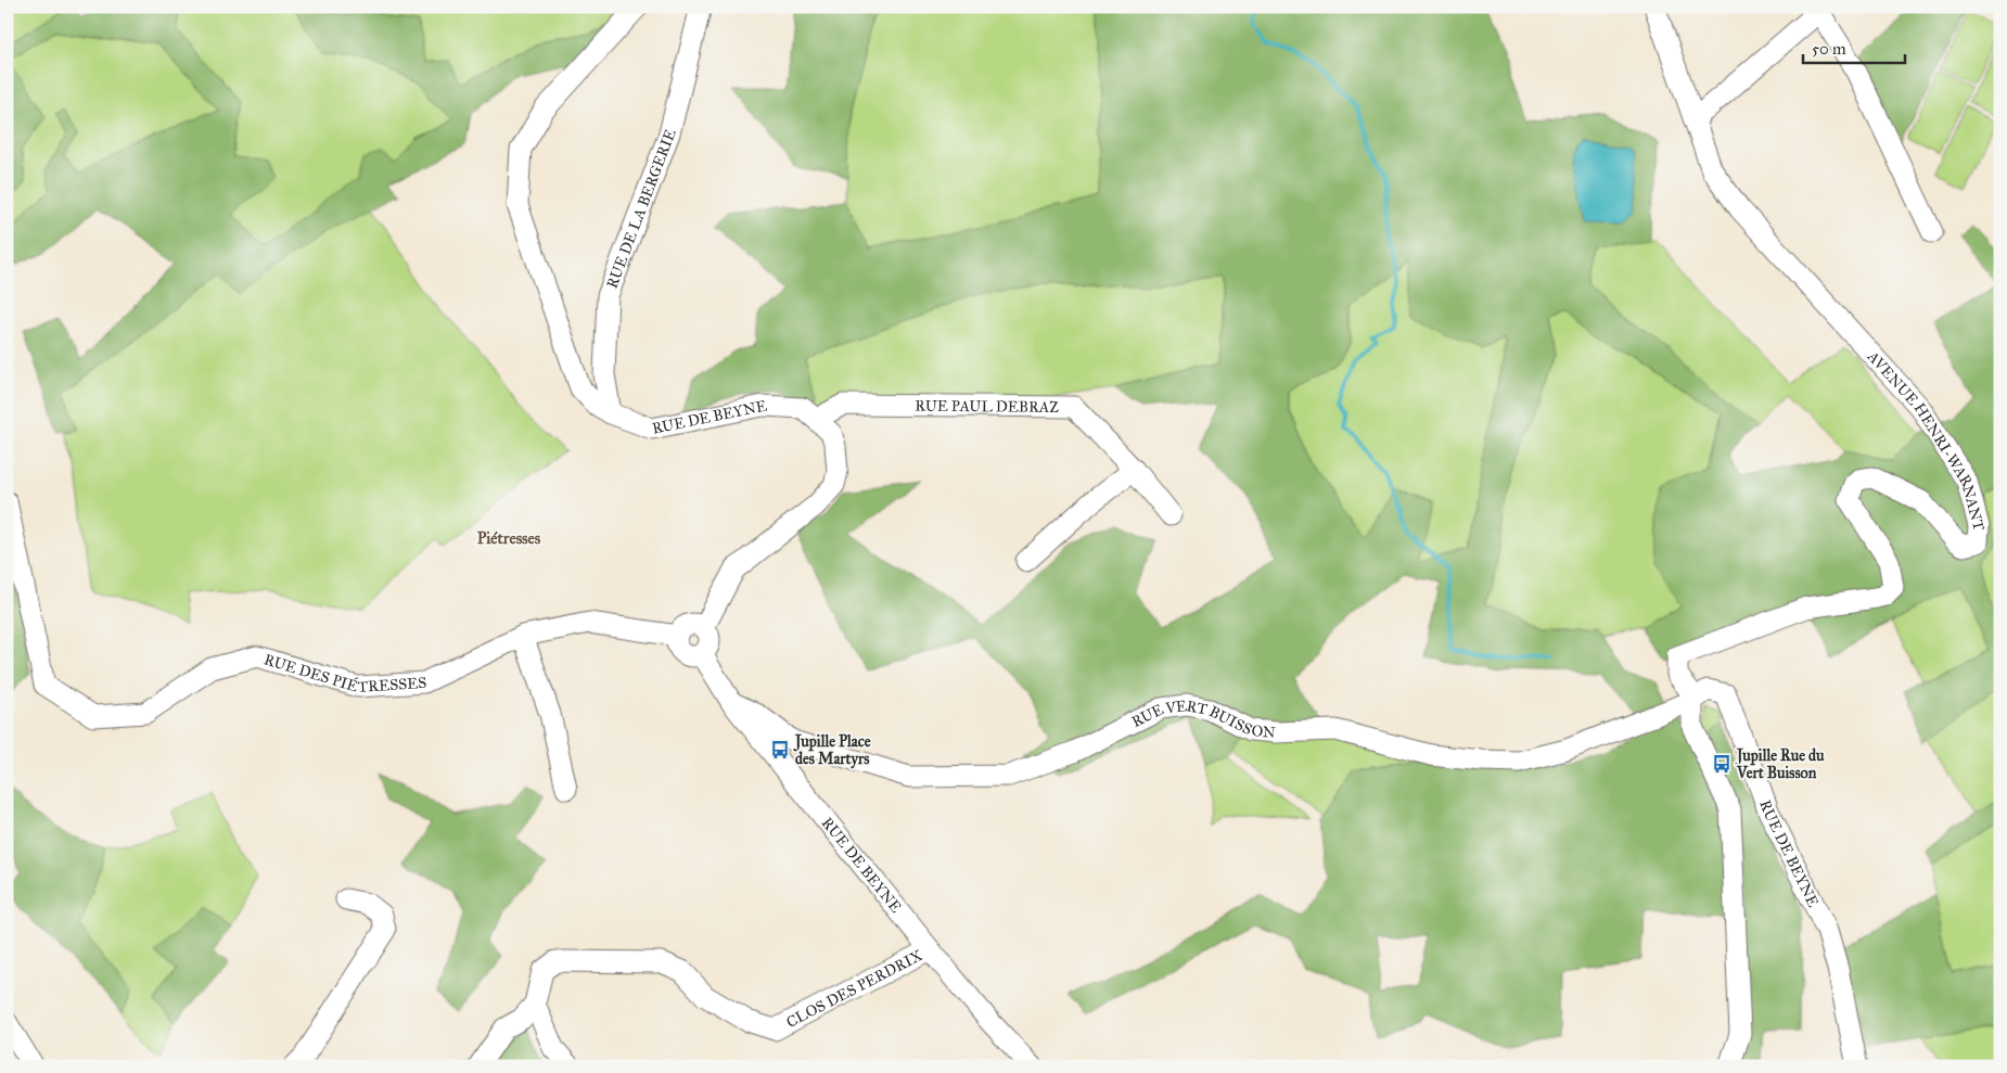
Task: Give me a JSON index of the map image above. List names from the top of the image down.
{
  "streets": {
    "street": [
      "RUE DE LA BERGERIE",
      "RUE PAUL DEBRAZ",
      "RUE DE BEYNE",
      "AVENUE HENRI-WARNANT",
      "RUE DES PIÉTRESSES",
      "RUE VERT BUISSON",
      "CLOS DES PERDRIX"
    ]
  },
  "crossings": [
    ["RUE DE LA BERGERIE", "RUE DE BEYNE"],
    ["RUE PAUL DEBRAZ", "RUE DE BEYNE"],
    ["RUE DE BEYNE", "AVENUE HENRI-WARNANT"],
    ["RUE DE BEYNE", "RUE DES PIÉTRESSES"],
    ["RUE DE BEYNE", "RUE VERT BUISSON"],
    ["RUE DE BEYNE", "CLOS DES PERDRIX"],
    ["AVENUE HENRI-WARNANT", "RUE VERT BUISSON"]
  ],
  "districts": ["Piétresses"],
  "places": {
    "bus stop": ["Jupille Place des Martyrs", "Jupille Rue du Vert Buisson"]
  },
  "scale_bar": "50 m"
}
